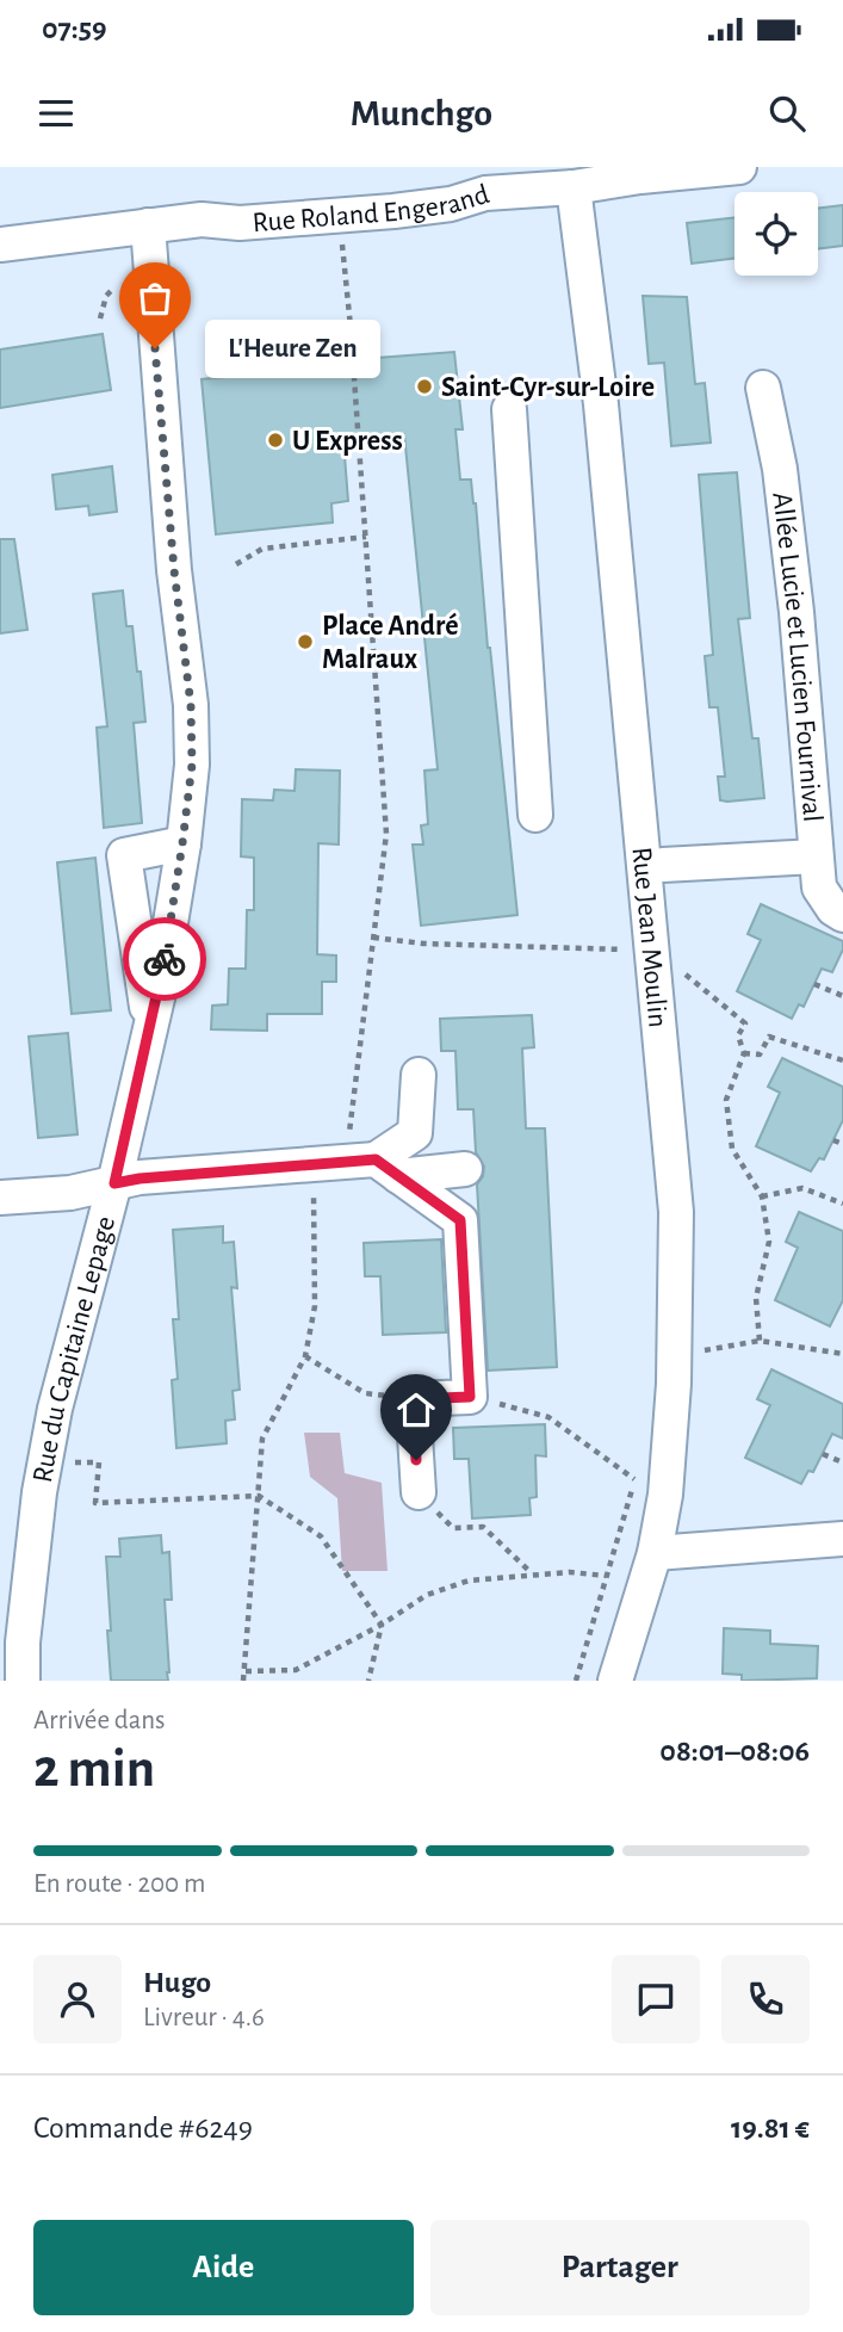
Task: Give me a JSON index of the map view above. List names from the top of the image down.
{
  "streets": {
    "street": [
      "Rue Roland Engerand",
      "Allée Lucie et Lucien Fournival",
      "Rue Jean Moulin",
      "Rue du Capitaine Lepage"
    ]
  },
  "crossings": [
    ["Rue Roland Engerand", "Rue Jean Moulin"],
    ["Rue Roland Engerand", "Rue du Capitaine Lepage"]
  ],
  "places": [
    "L'Heure Zen",
    "Saint-Cyr-sur-Loire",
    "U Express",
    "Place André Malraux"
  ],
  "page": {
    "status": "07:59",
    "header": "Munchgo",
    "bubble": "L'Heure Zen",
    "heading": ["2 min", "Arrivée dans", "08:01–08:06"],
    "panel": [
      "Hugo",
      "Livreur · 4.6",
      "Commande #6249",
      "19.81 €"
    ],
    "bar": "En route · 200 m",
    "buttons": ["Aide", "Partager"]
  }
}
